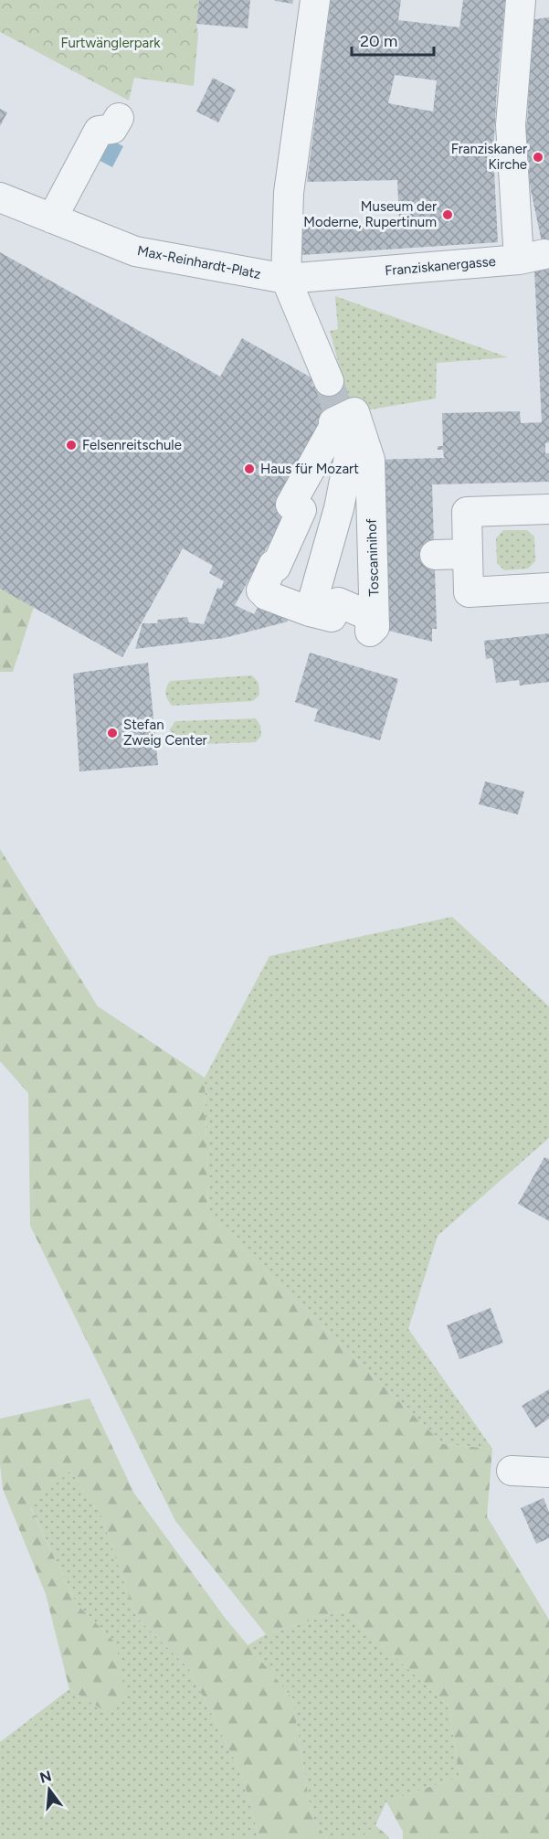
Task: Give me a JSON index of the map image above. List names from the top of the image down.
{
  "streets": {
    "street": ["Max-Reinhardt-Platz", "Franziskanergasse", "Toscaninihof"]
  },
  "crossings": [
    ["Max-Reinhardt-Platz", "Franziskanergasse"]
  ],
  "parks": ["Furtwänglerpark"],
  "places": [
    "Franziskaner Kirche",
    "Museum der Moderne, Rupertinum",
    "Felsenreitschule",
    "Haus für Mozart",
    "Stefan Zweig Center"
  ],
  "scale_bar": "20 m",
  "north": "top"
}
